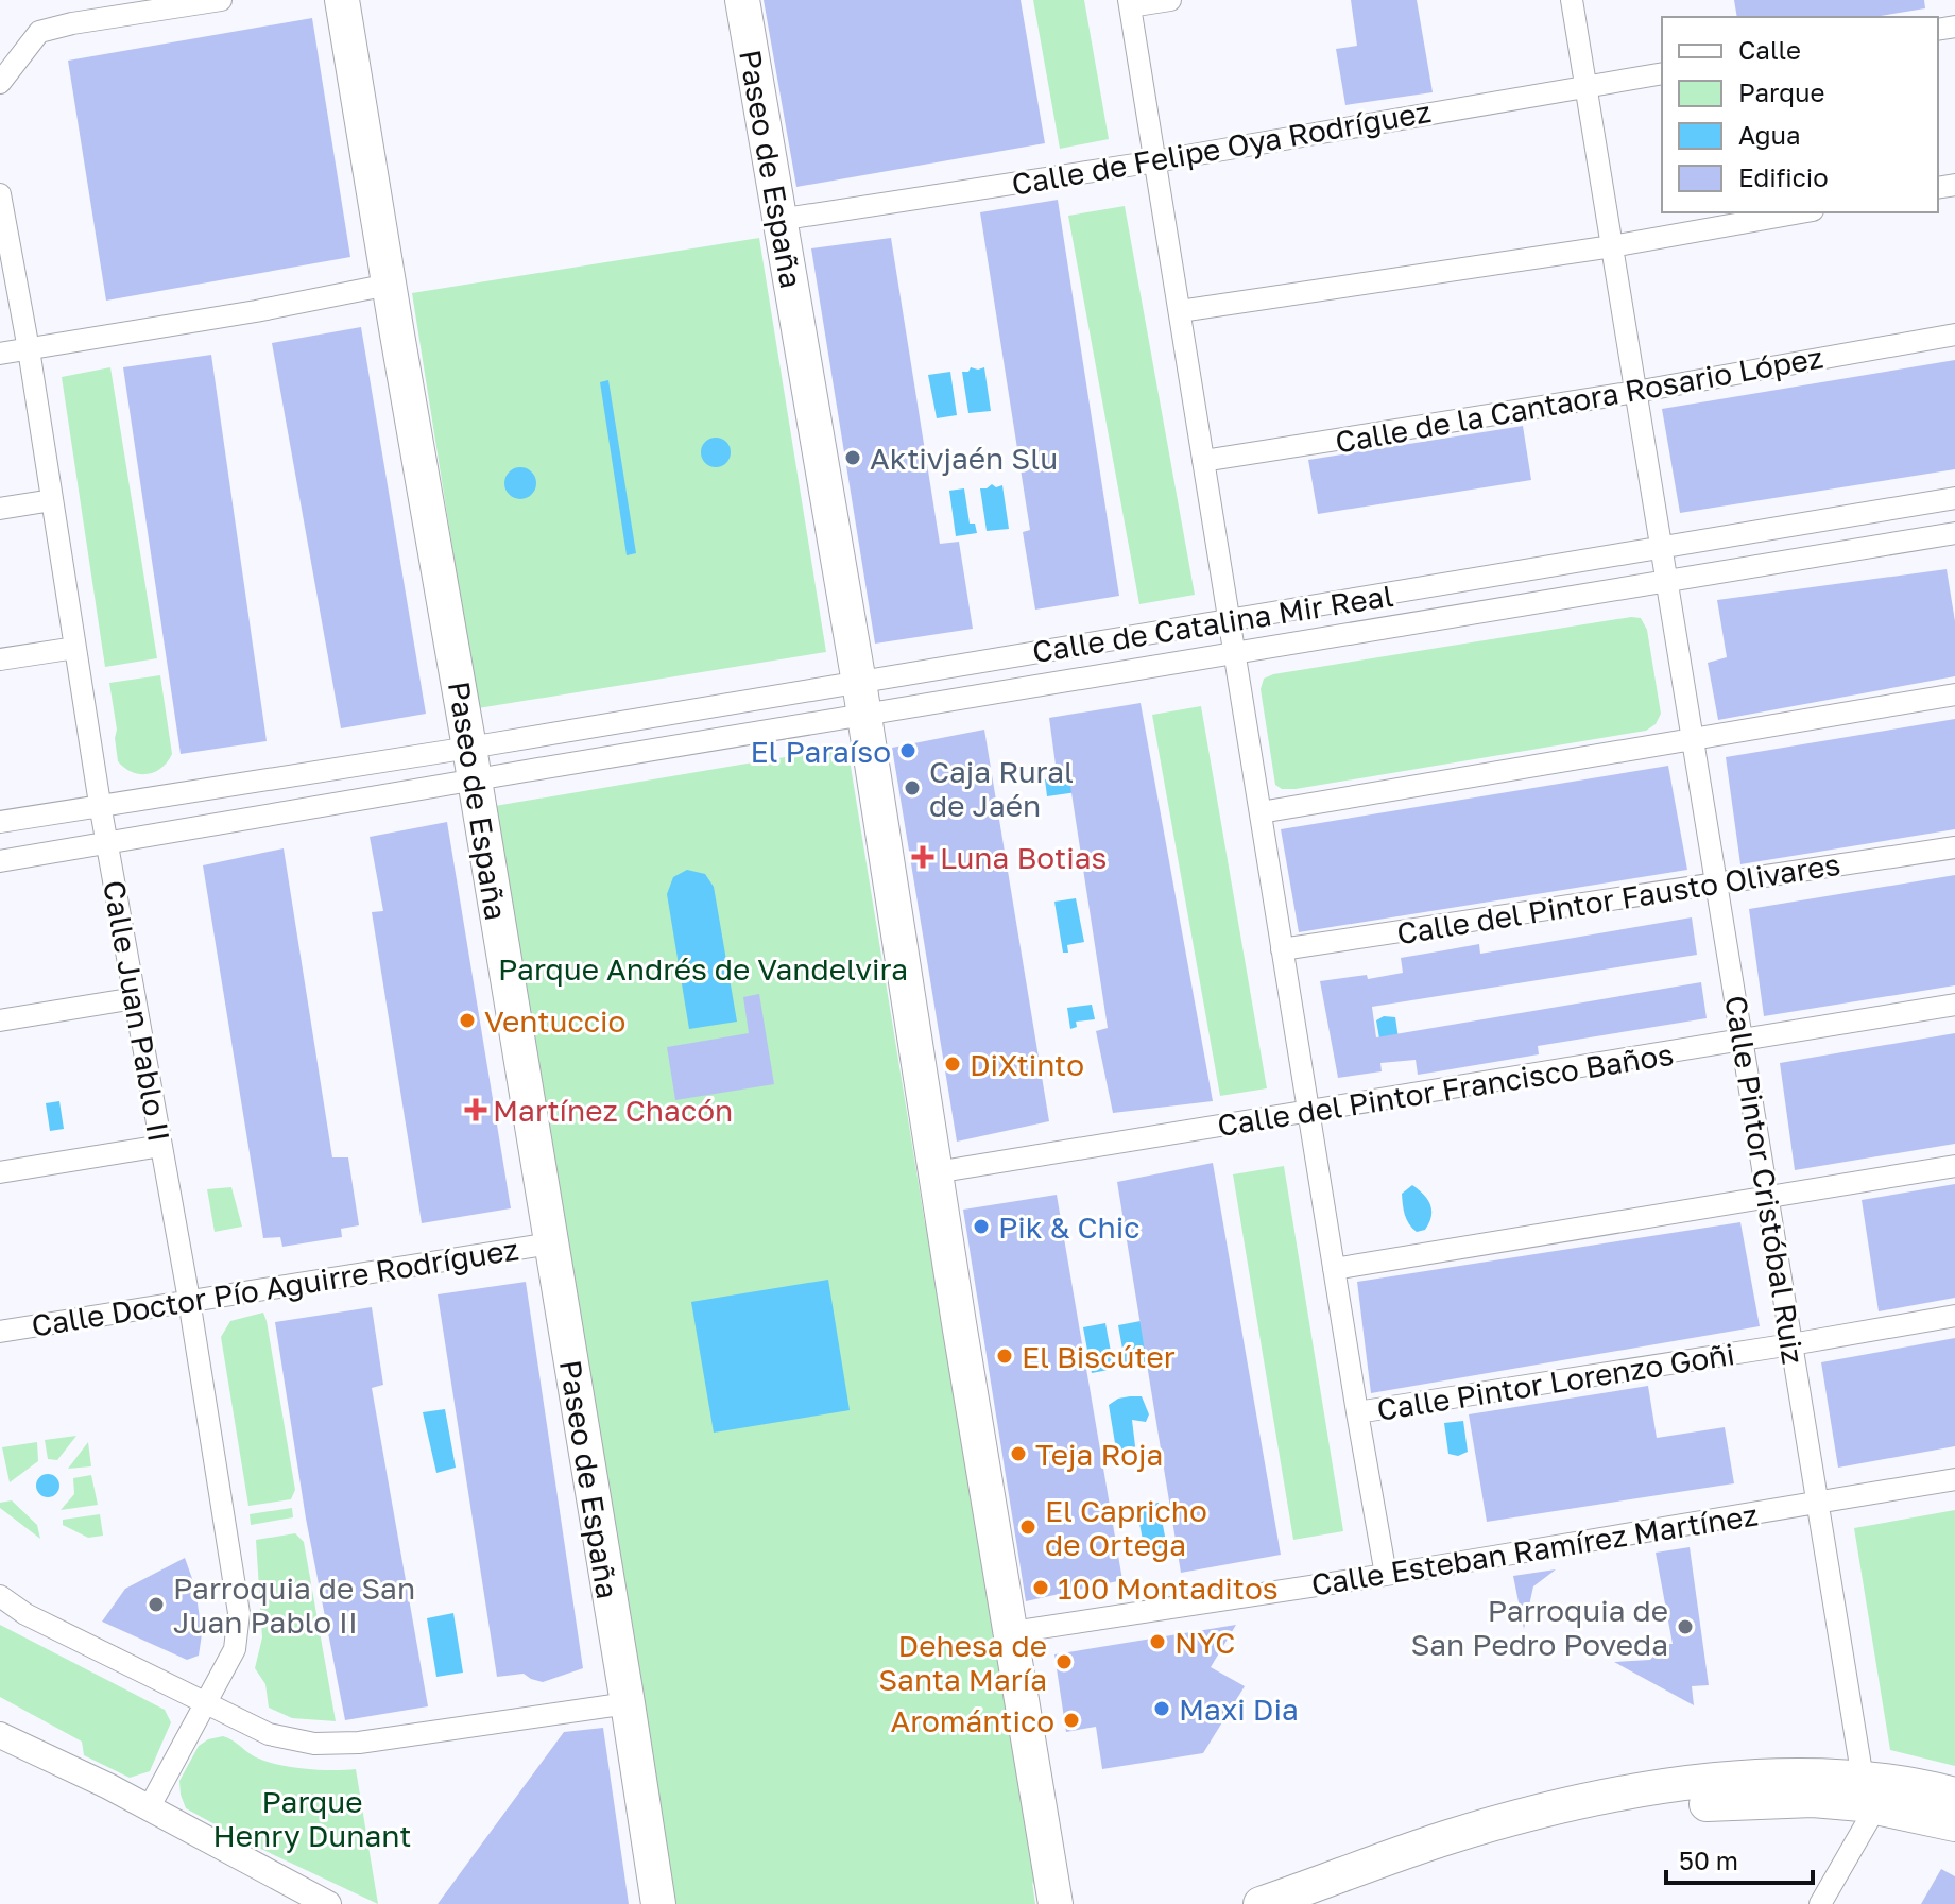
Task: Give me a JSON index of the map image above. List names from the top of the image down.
{
  "streets": {
    "main road": ["Paseo de España"],
    "street": [
      "Calle de Felipe Oya Rodríguez",
      "Calle de la Cantaora Rosario López",
      "Calle de Catalina Mir Real",
      "Calle del Pintor Fausto Olivares",
      "Calle Juan Pablo II",
      "Calle del Pintor Francisco Baños",
      "Calle Pintor Cristóbal Ruiz",
      "Calle Doctor Pío Aguirre Rodríguez",
      "Calle Pintor Lorenzo Goñi",
      "Calle Esteban Ramírez Martínez"
    ]
  },
  "crossings": [
    ["Calle de Felipe Oya Rodríguez", "Paseo de España"],
    ["Calle de Felipe Oya Rodríguez", "Calle Pintor Cristóbal Ruiz"],
    ["Paseo de España", "Calle de Catalina Mir Real"],
    ["Paseo de España", "Calle del Pintor Francisco Baños"],
    ["Paseo de España", "Calle Doctor Pío Aguirre Rodríguez"],
    ["Paseo de España", "Calle Esteban Ramírez Martínez"],
    ["Calle de la Cantaora Rosario López", "Calle Pintor Cristóbal Ruiz"],
    ["Calle de Catalina Mir Real", "Calle Pintor Cristóbal Ruiz"],
    ["Calle del Pintor Fausto Olivares", "Calle Pintor Cristóbal Ruiz"],
    ["Calle Juan Pablo II", "Calle Doctor Pío Aguirre Rodríguez"],
    ["Calle del Pintor Francisco Baños", "Calle Pintor Cristóbal Ruiz"],
    ["Calle Pintor Cristóbal Ruiz", "Calle Pintor Lorenzo Goñi"],
    ["Calle Pintor Cristóbal Ruiz", "Calle Esteban Ramírez Martínez"]
  ],
  "parks": ["Parque Andrés de Vandelvira", "Parque Henry Dunant"],
  "places": {
    "other": [
      "Aktivjaén Slu",
      "El Paraíso",
      "Caja Rural de Jaén",
      "Ventuccio",
      "DiXtinto",
      "Pik & Chic",
      "El Biscúter",
      "Teja Roja",
      "El Capricho de Ortega",
      "100 Montaditos",
      "Parroquia de San Juan Pablo II",
      "Parroquia de San Pedro Poveda",
      "NYC",
      "Dehesa de Santa María",
      "Maxi Dia",
      "Aromántico"
    ],
    "health": ["Luna Botias", "Martínez Chacón"]
  },
  "legend": [
    "Calle",
    "Parque",
    "Agua",
    "Edificio"
  ],
  "scale_bar": "50 m"
}
